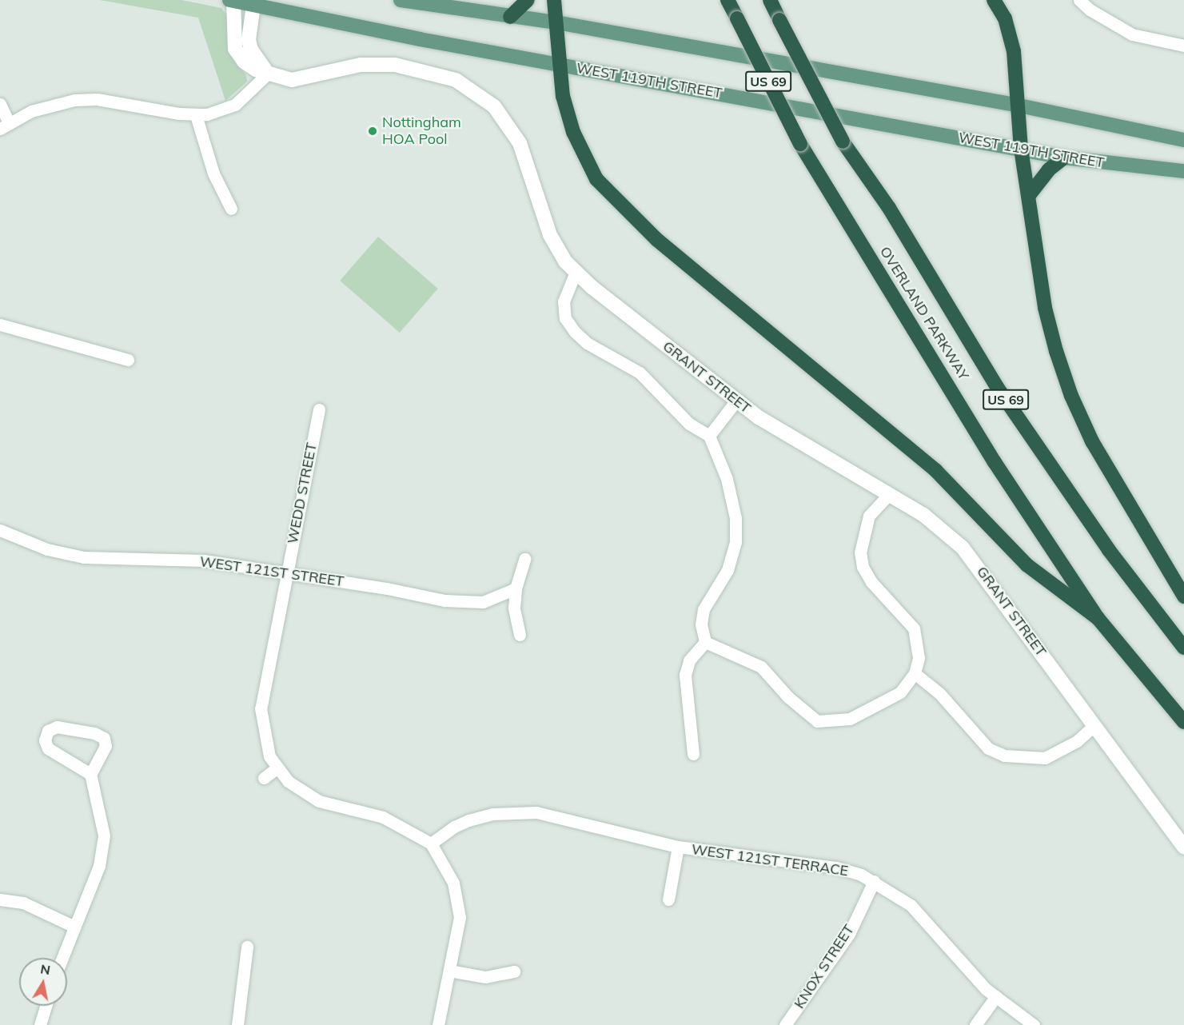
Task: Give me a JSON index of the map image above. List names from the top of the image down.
{
  "streets": {
    "highway": ["US 69", "OVERLAND PARKWAY"],
    "main road": ["WEST 119TH STREET"],
    "street": [
      "GRANT STREET",
      "WEDD STREET",
      "WEST 121ST STREET",
      "WEST 121ST TERRACE",
      "KNOX STREET"
    ]
  },
  "crossings": [
    ["WEST 119TH STREET", "GRANT STREET"],
    ["WEDD STREET", "WEST 121ST STREET"],
    ["WEST 121ST TERRACE", "KNOX STREET"]
  ],
  "places": ["Nottingham HOA Pool"],
  "north": "top"
}
